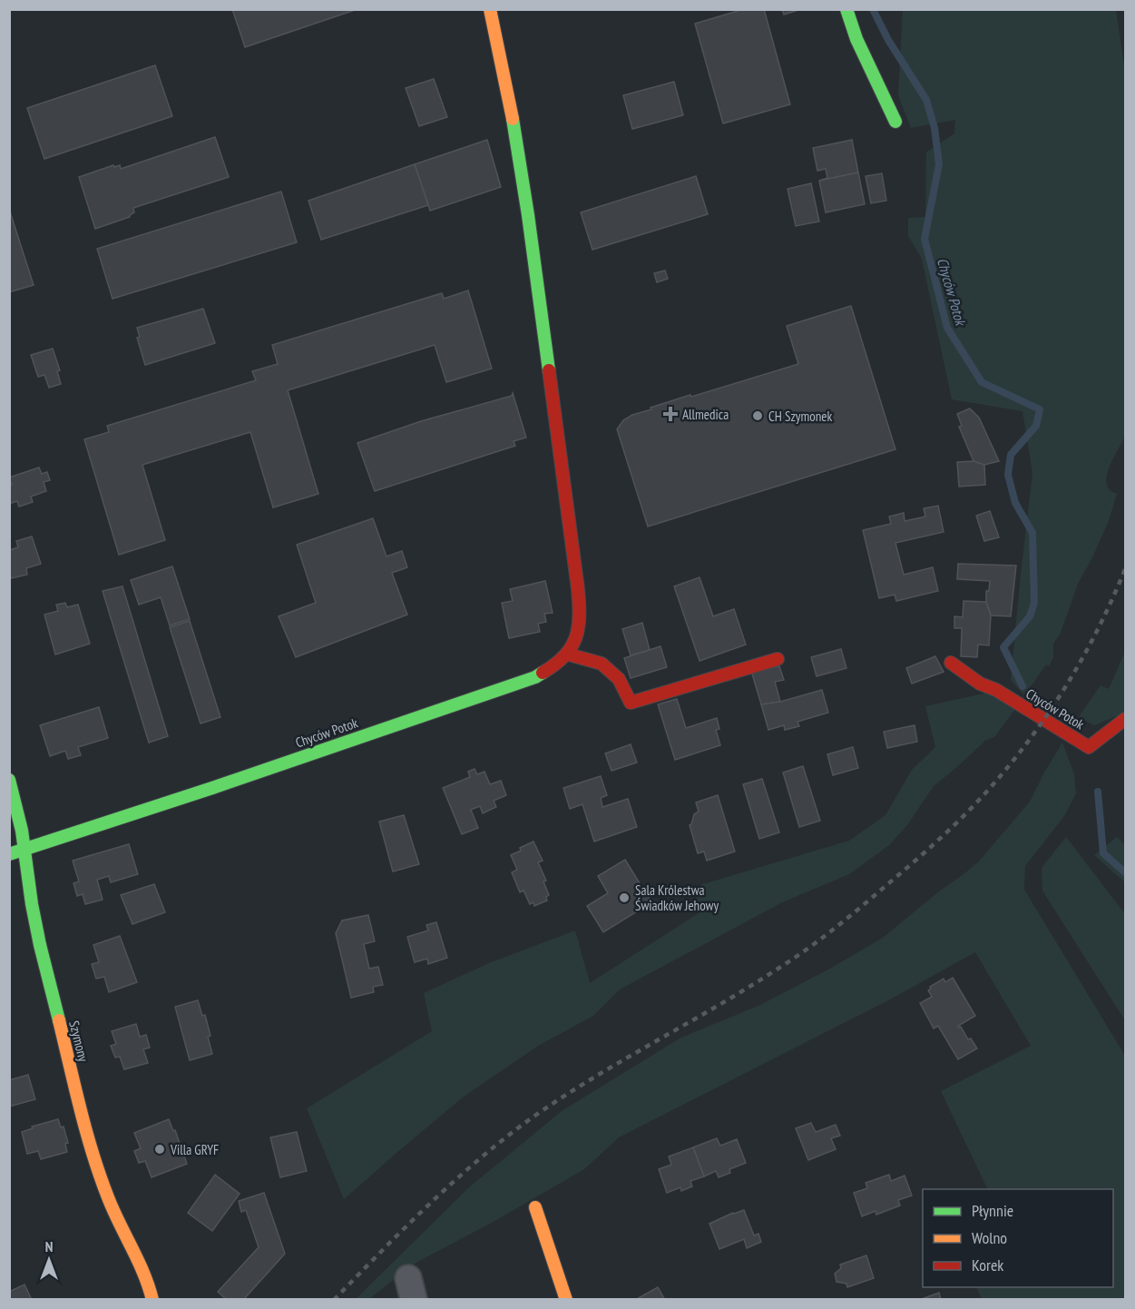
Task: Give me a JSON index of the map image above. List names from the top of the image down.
{
  "streets": {
    "street": ["Chyców Potok", "Szymony"]
  },
  "crossings": [
    ["Chyców Potok", "Szymony"]
  ],
  "water": ["Chyców Potok"],
  "places": {
    "health": ["Allmedica"],
    "other": ["CH Szymonek", "Sala Królestwa Świadków Jehowy", "Villa GRYF"]
  },
  "legend": ["Płynnie", "Wolno", "Korek"],
  "north": "top"
}
